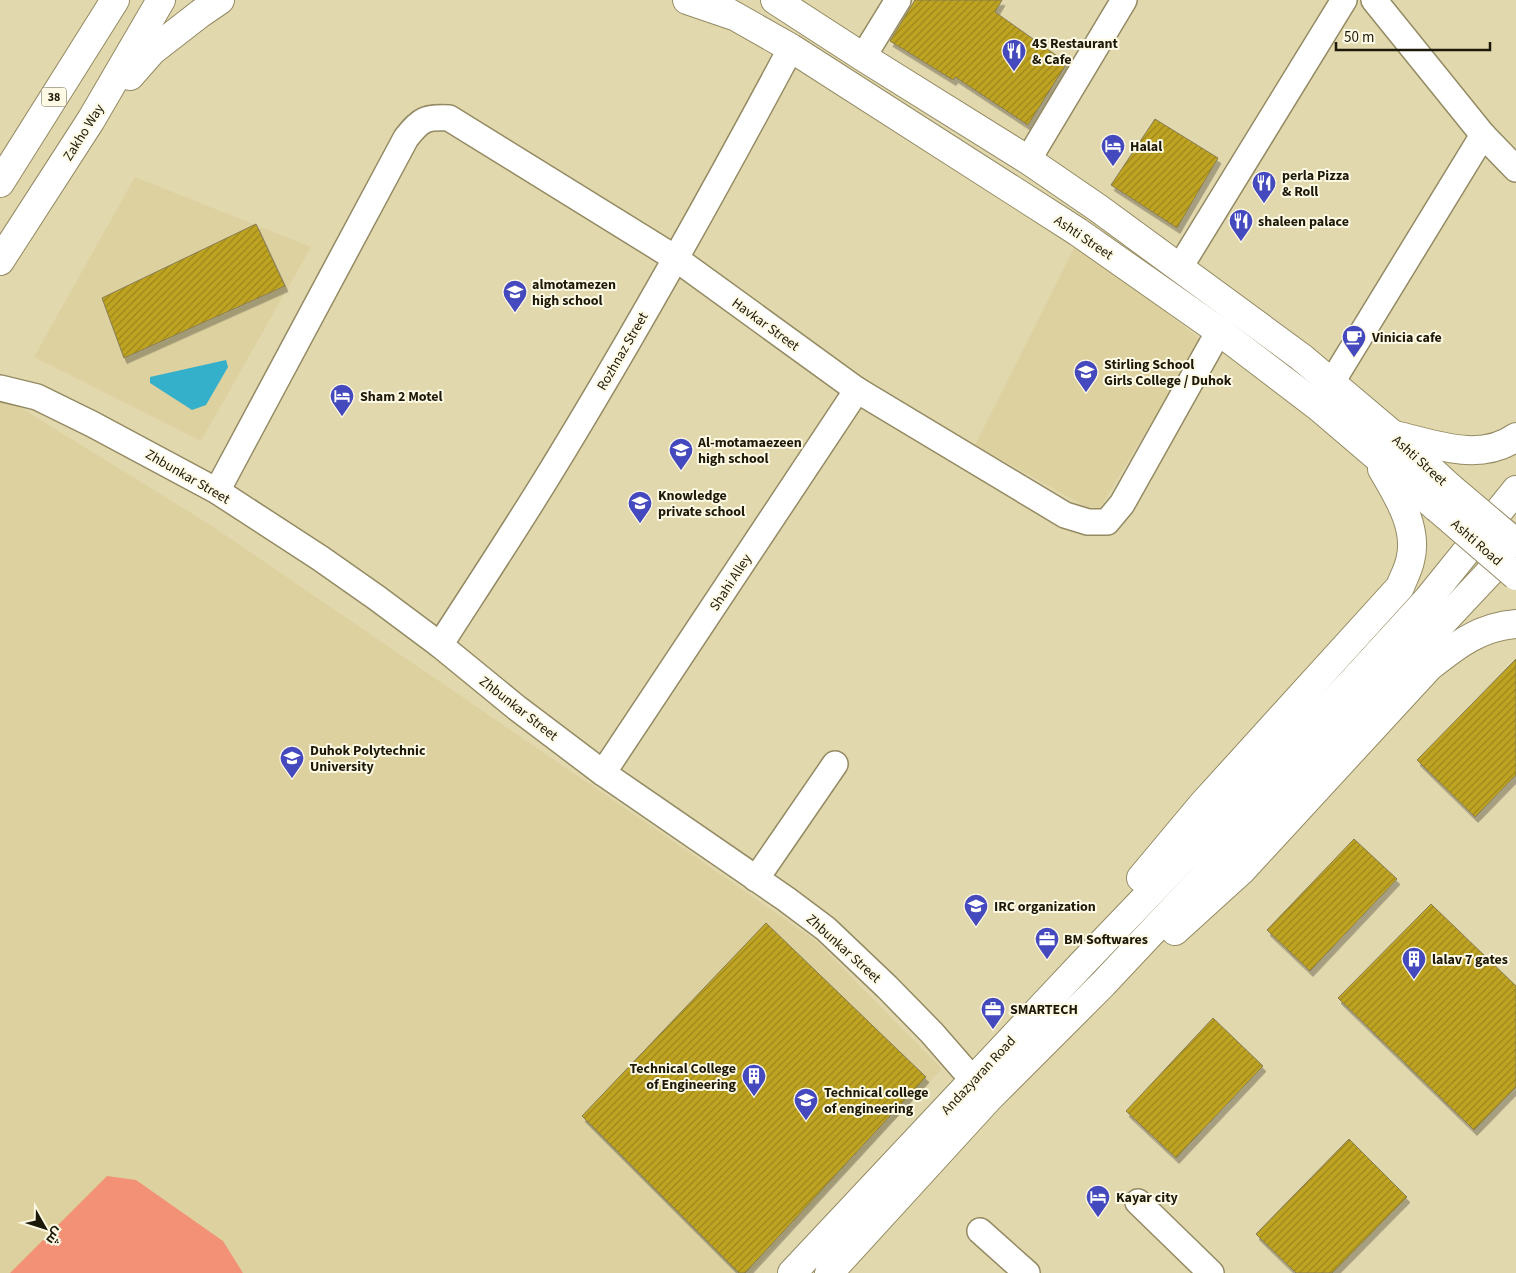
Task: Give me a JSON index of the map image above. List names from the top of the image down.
{
  "streets": {
    "main road": [
      "38",
      "Zakho Way",
      "Ashti Street",
      "Ashti Road",
      "Andazyaran Road"
    ],
    "street": [
      "Havkar Street",
      "Rozhnaz Street",
      "Zhbunkar Street",
      "Shahi Alley"
    ]
  },
  "crossings": [
    ["Ashti Street", "Havkar Street"],
    ["Ashti Street", "Rozhnaz Street"],
    ["Ashti Street", "Ashti Road"],
    ["Havkar Street", "Rozhnaz Street"],
    ["Havkar Street", "Zhbunkar Street"],
    ["Havkar Street", "Shahi Alley"],
    ["Rozhnaz Street", "Zhbunkar Street"],
    ["Zhbunkar Street", "Shahi Alley"],
    ["Zhbunkar Street", "Andazyaran Road"]
  ],
  "places": {
    "restaurant": ["4S Restaurant & Cafe", "perla Pizza & Roll", "shaleen palace"],
    "hotel": ["Halal", "Sham 2 Motel", "Kayar city"],
    "school or university": [
      "almotamezen high school",
      "Stirling School Girls College / Duhok",
      "Al-motamaezeen high school",
      "Knowledge private school",
      "Duhok Polytechnic University",
      "IRC organization",
      "Technical college of engineering"
    ],
    "cafe": ["Vinicia cafe"],
    "office": ["BM Softwares", "SMARTECH"],
    "building": ["lalav 7 gates", "Technical College of Engineering"]
  },
  "scale_bar": "50 m",
  "north": "bottom right"
}
